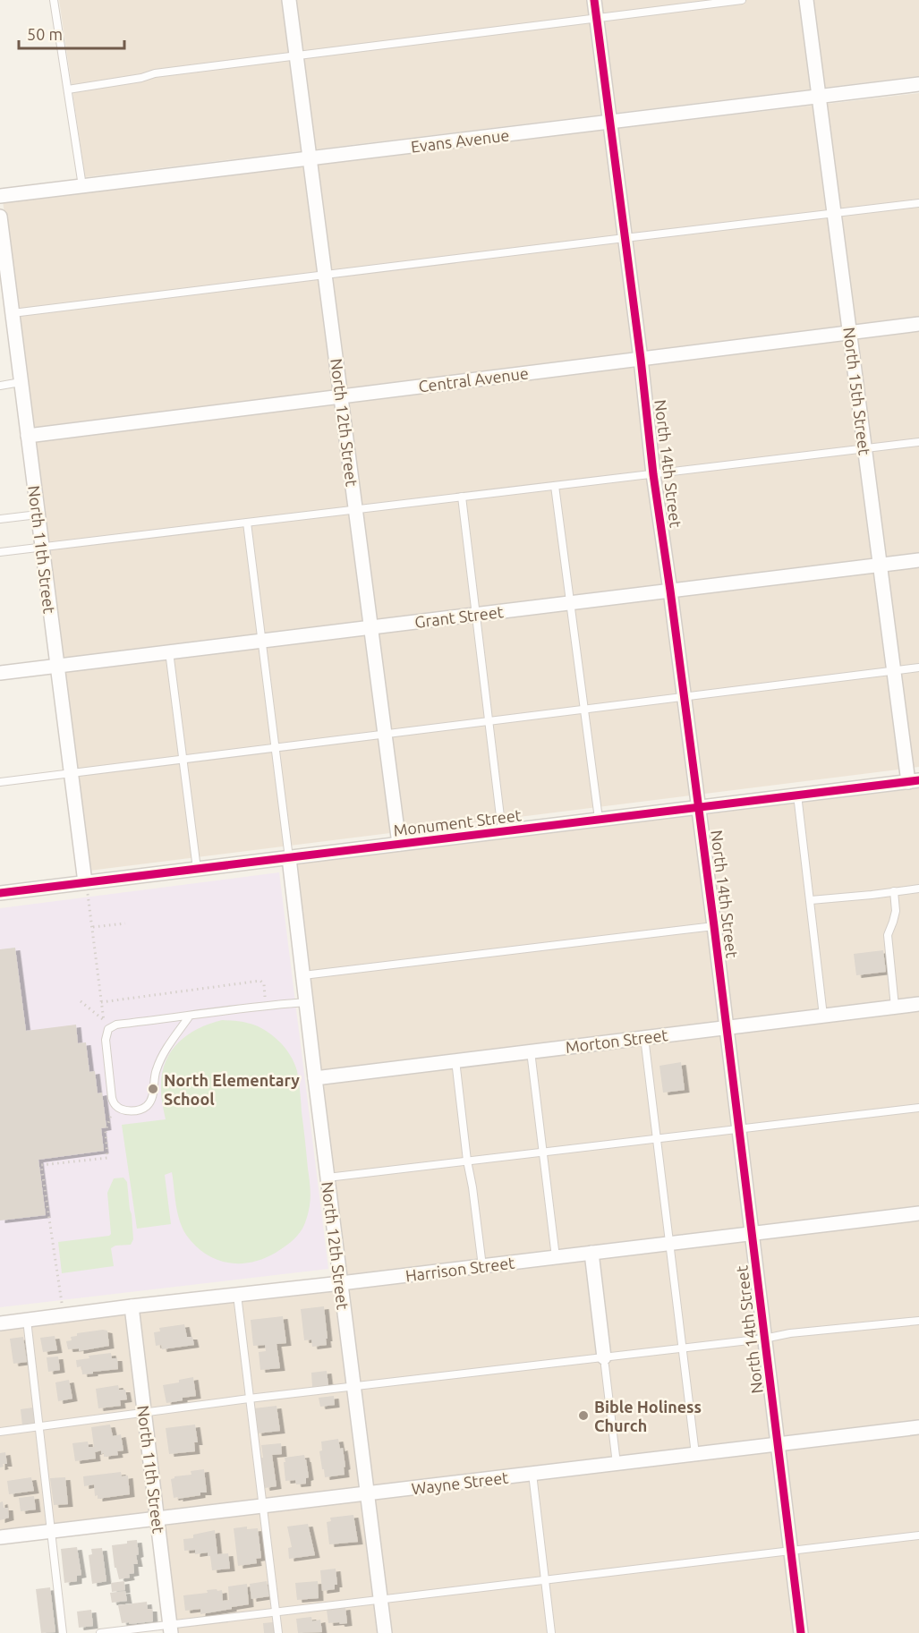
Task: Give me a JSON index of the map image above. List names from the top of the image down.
{
  "streets": {
    "street": [
      "Evans Avenue",
      "Central Avenue",
      "North 15th Street",
      "North 12th Street",
      "North 14th Street",
      "North 11th Street",
      "Grant Street",
      "Monument Street",
      "Morton Street",
      "Harrison Street",
      "Wayne Street"
    ]
  },
  "crossings": [
    ["Evans Avenue", "North 15th Street"],
    ["Evans Avenue", "North 12th Street"],
    ["Evans Avenue", "North 14th Street"],
    ["Central Avenue", "North 15th Street"],
    ["Central Avenue", "North 12th Street"],
    ["Central Avenue", "North 14th Street"],
    ["Central Avenue", "North 11th Street"],
    ["North 15th Street", "Grant Street"],
    ["North 15th Street", "Monument Street"],
    ["North 12th Street", "Grant Street"],
    ["North 12th Street", "Monument Street"],
    ["North 12th Street", "Morton Street"],
    ["North 12th Street", "Harrison Street"],
    ["North 12th Street", "Wayne Street"],
    ["North 14th Street", "Grant Street"],
    ["North 14th Street", "Monument Street"],
    ["North 14th Street", "Morton Street"],
    ["North 14th Street", "Harrison Street"],
    ["North 14th Street", "Wayne Street"],
    ["North 11th Street", "Grant Street"],
    ["North 11th Street", "Monument Street"],
    ["North 11th Street", "Harrison Street"],
    ["North 11th Street", "Wayne Street"]
  ],
  "places": ["North Elementary School", "Bible Holiness Church"],
  "scale_bar": "50 m"
}
